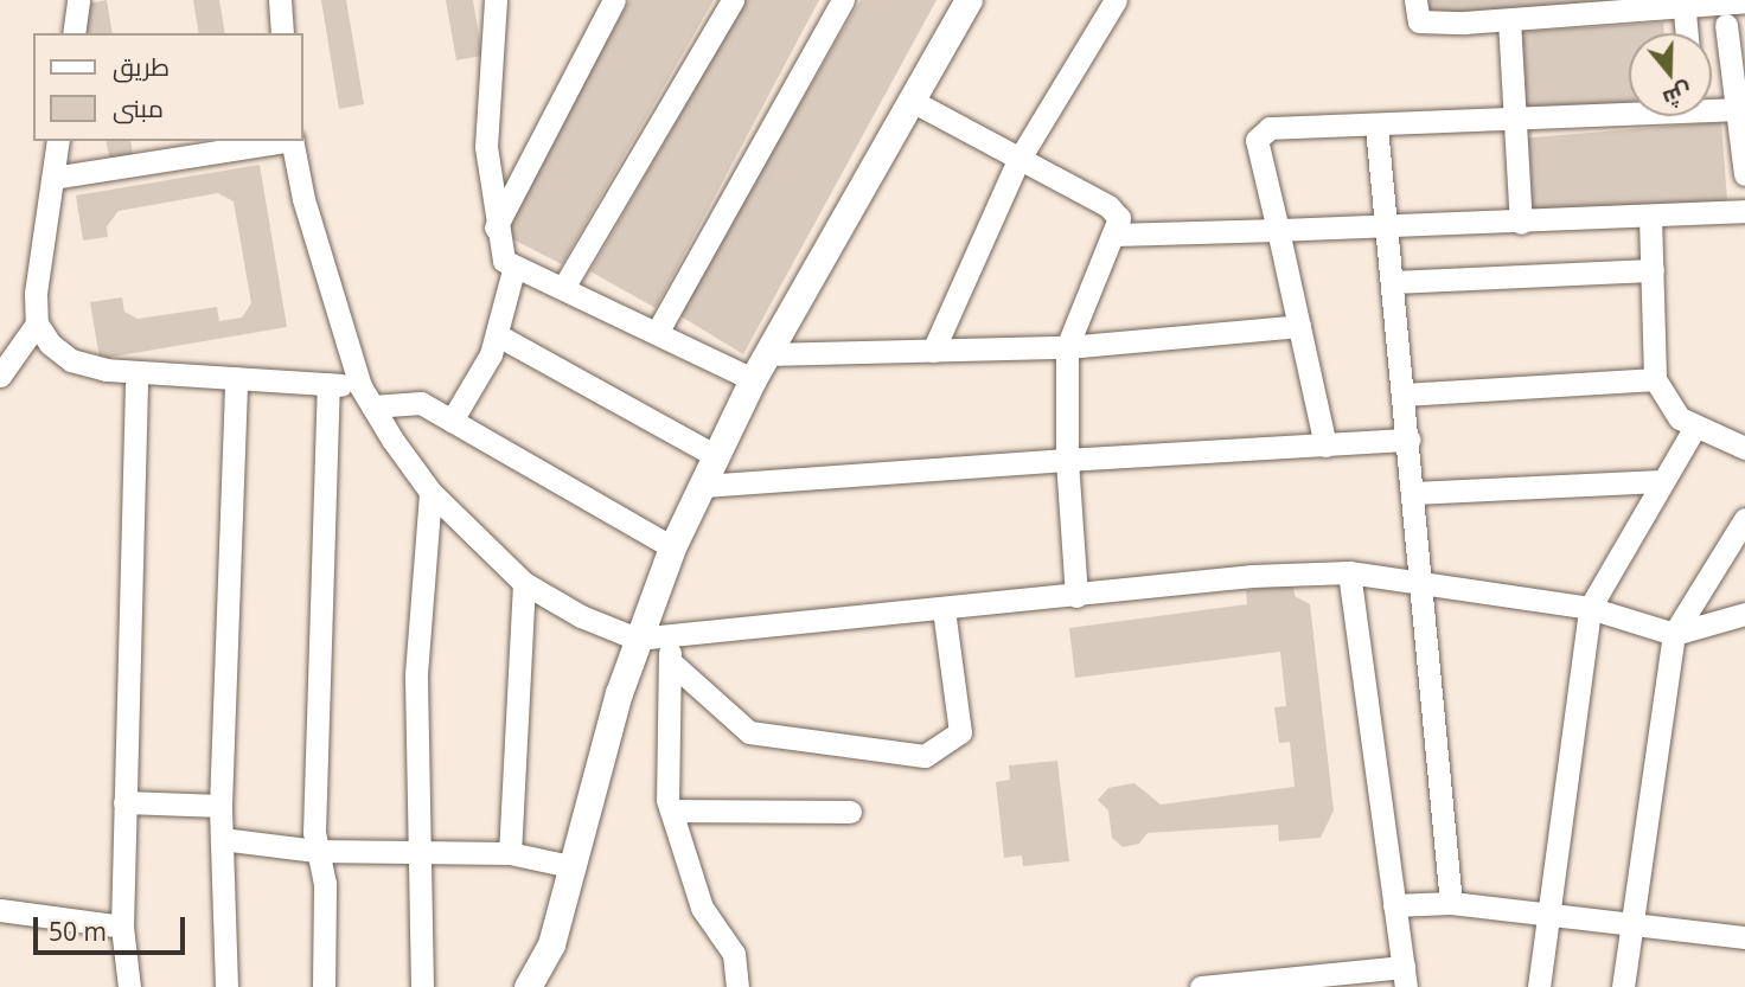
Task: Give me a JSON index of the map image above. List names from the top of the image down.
{
  "legend": ["طريق", "مبنى"],
  "scale_bar": "50 m",
  "north": "bottom"
}
